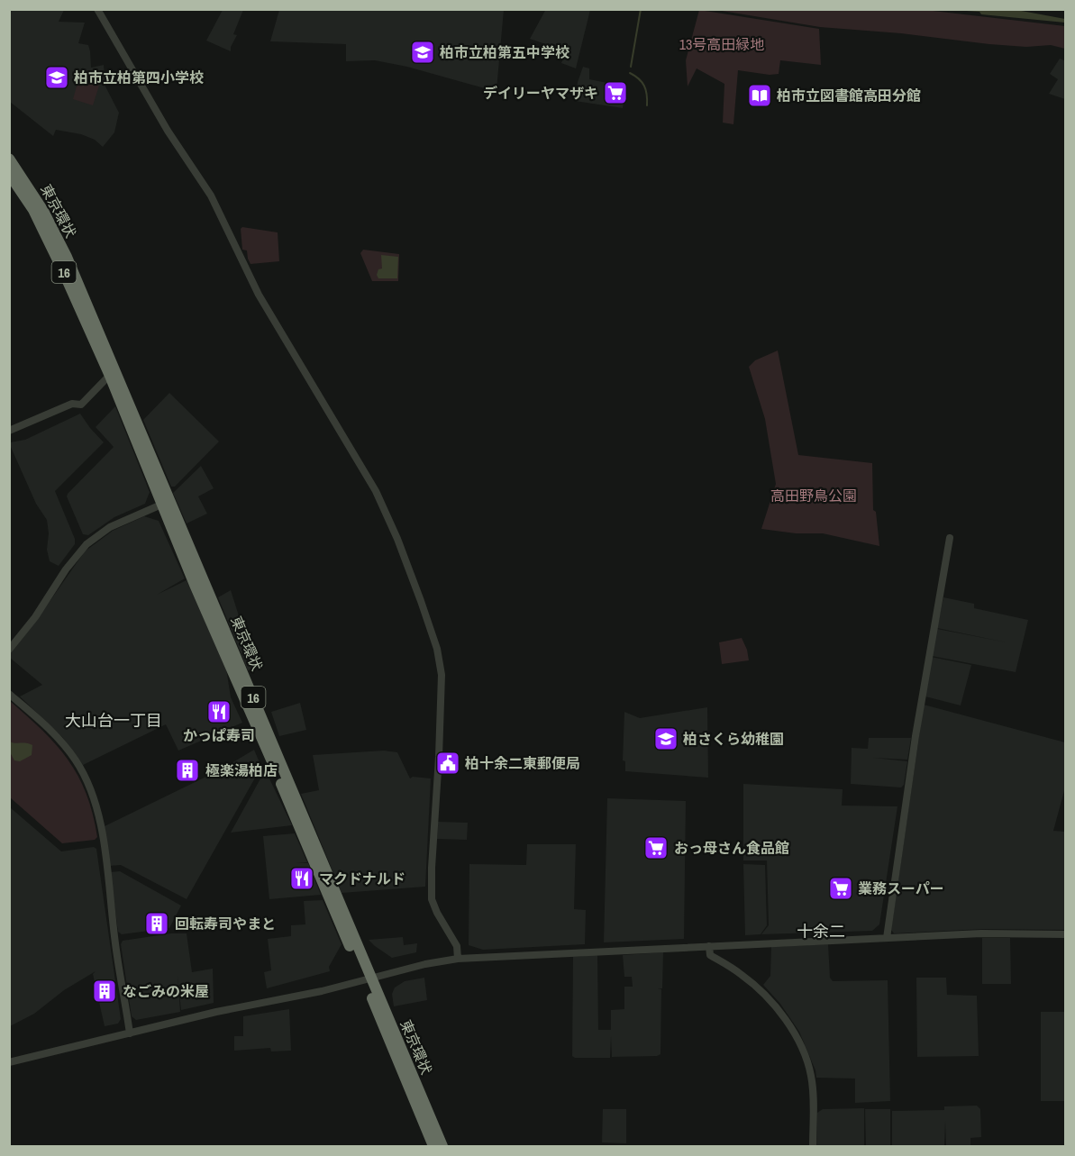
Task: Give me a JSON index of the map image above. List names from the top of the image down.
{
  "streets": {
    "highway": ["東京環状", "16"]
  },
  "districts": ["大山台一丁目", "十余二"],
  "parks": ["13号高田緑地", "高田野鳥公園"],
  "places": {
    "school or university": ["柏市立柏第五中学校", "柏市立柏第四小学校", "柏さくら幼稚園"],
    "supermarket": ["デイリーヤマザキ", "おっ母さん食品館", "業務スーパー"],
    "library": ["柏市立図書館高田分館"],
    "restaurant": ["かっぱ寿司", "マクドナルド"],
    "public building": ["柏十余二東郵便局"],
    "building": ["極楽湯柏店", "回転寿司やまと", "なごみの米屋"]
  }
}
